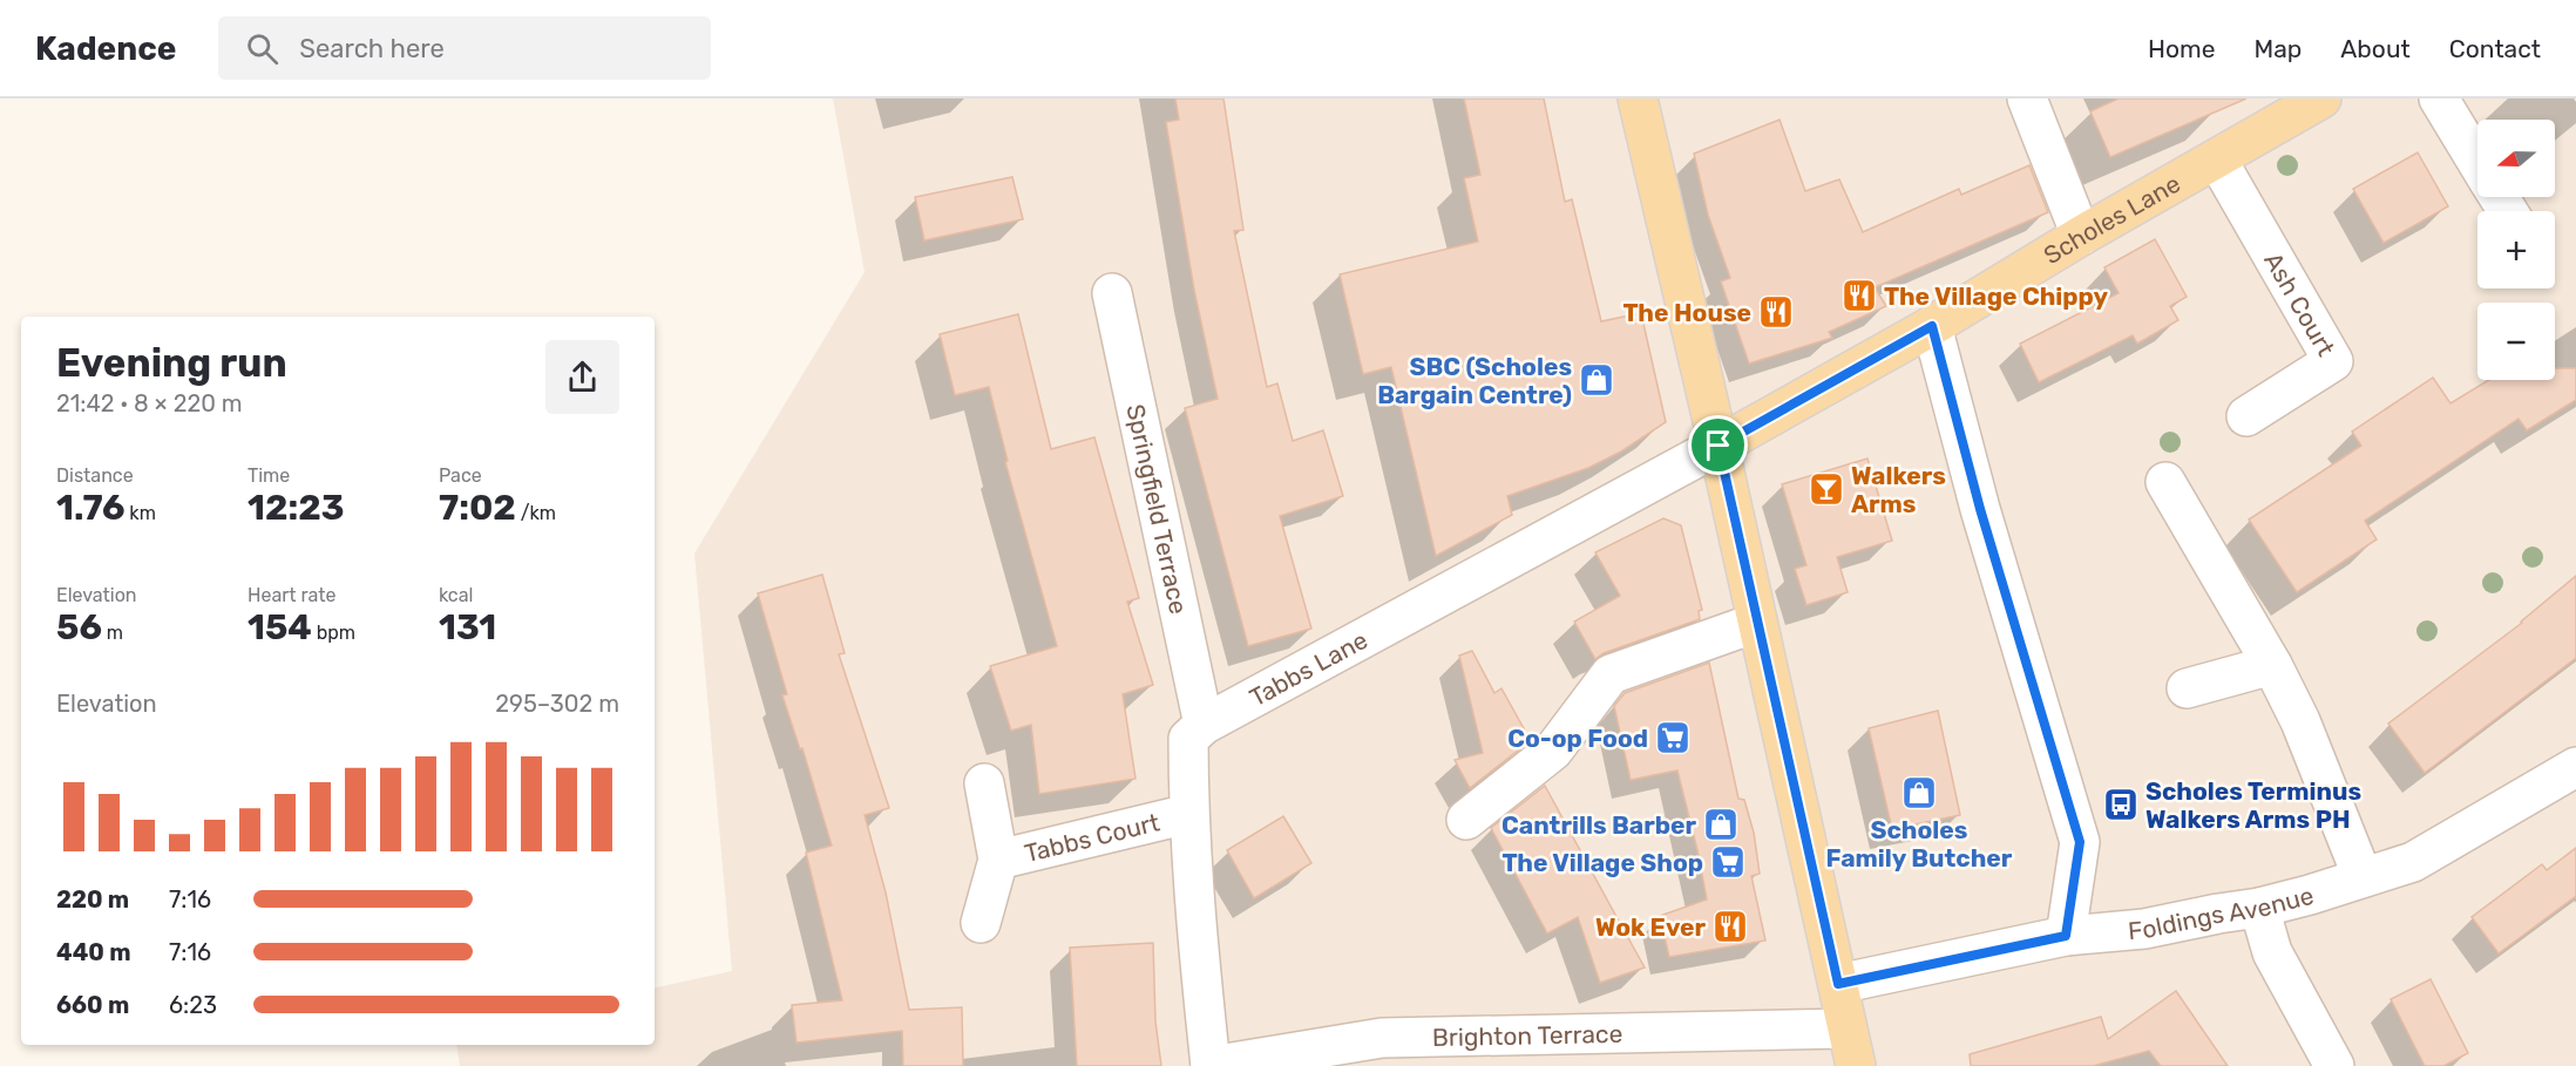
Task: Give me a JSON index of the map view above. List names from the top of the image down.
{
  "streets": {
    "main road": ["Scholes Lane"],
    "street": [
      "Ash Court",
      "Springfield Terrace",
      "Tabbs Lane",
      "Tabbs Court",
      "Foldings Avenue",
      "Brighton Terrace"
    ]
  },
  "crossings": [
    ["Scholes Lane", "Ash Court"],
    ["Scholes Lane", "Tabbs Lane"],
    ["Springfield Terrace", "Tabbs Lane"]
  ],
  "places": {
    "restaurant": ["The Village Chippy", "The House", "Wok Ever"],
    "shop": ["SBC (Scholes Bargain Centre)", "Scholes Family Butcher", "Cantrills Barber"],
    "bar": ["Walkers Arms"],
    "supermarket": ["Co-op Food", "The Village Shop"],
    "bus stop": ["Scholes Terminus Walkers Arms PH"]
  },
  "north": "left",
  "page": {
    "header": "Kadence",
    "search": "Search here",
    "nav": [
      "Home",
      "Map",
      "About",
      "Contact"
    ],
    "map_buttons": ["+", "−"],
    "heading": ["Evening run", "21:42 · 8 × 220 m"],
    "stats": [
      ["Distance", "1.76 km"],
      ["Time", "12:23"],
      ["Pace", "7:02 /km"],
      ["Elevation", "56 m"],
      ["Heart rate", "154 bpm"],
      ["kcal", "131"]
    ],
    "chart": ["Elevation", "295–302 m"],
    "list": [
      {
        "name": "220 m",
        "note": "7:16"
      },
      {
        "name": "440 m",
        "note": "7:16"
      },
      {
        "name": "660 m",
        "note": "6:23"
      }
    ]
  }
}
